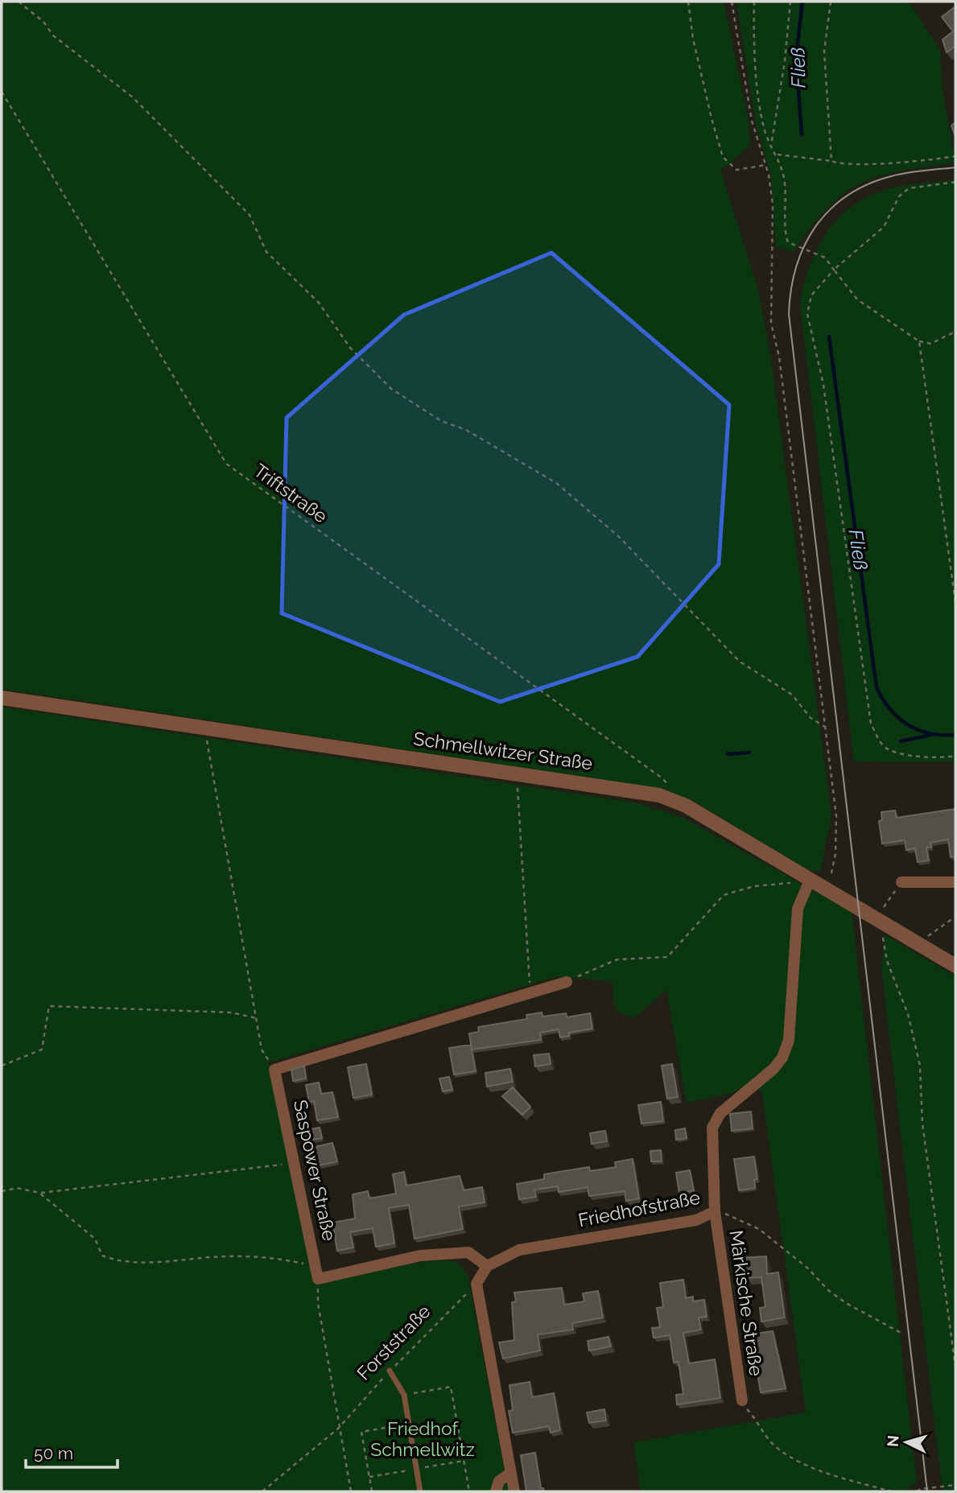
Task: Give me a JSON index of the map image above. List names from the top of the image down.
{
  "streets": {
    "street": [
      "Schmellwitzer Straße",
      "Saspower Straße",
      "Friedhofstraße",
      "Märkische Straße"
    ],
    "path": ["Triftstraße", "Forststraße"]
  },
  "crossings": [
    ["Triftstraße", "Schmellwitzer Straße"],
    ["Schmellwitzer Straße", "Friedhofstraße"],
    ["Friedhofstraße", "Märkische Straße"]
  ],
  "water": ["Fließ"],
  "parks": ["Friedhof Schmellwitz"],
  "scale_bar": "50 m",
  "north": "left"
}
